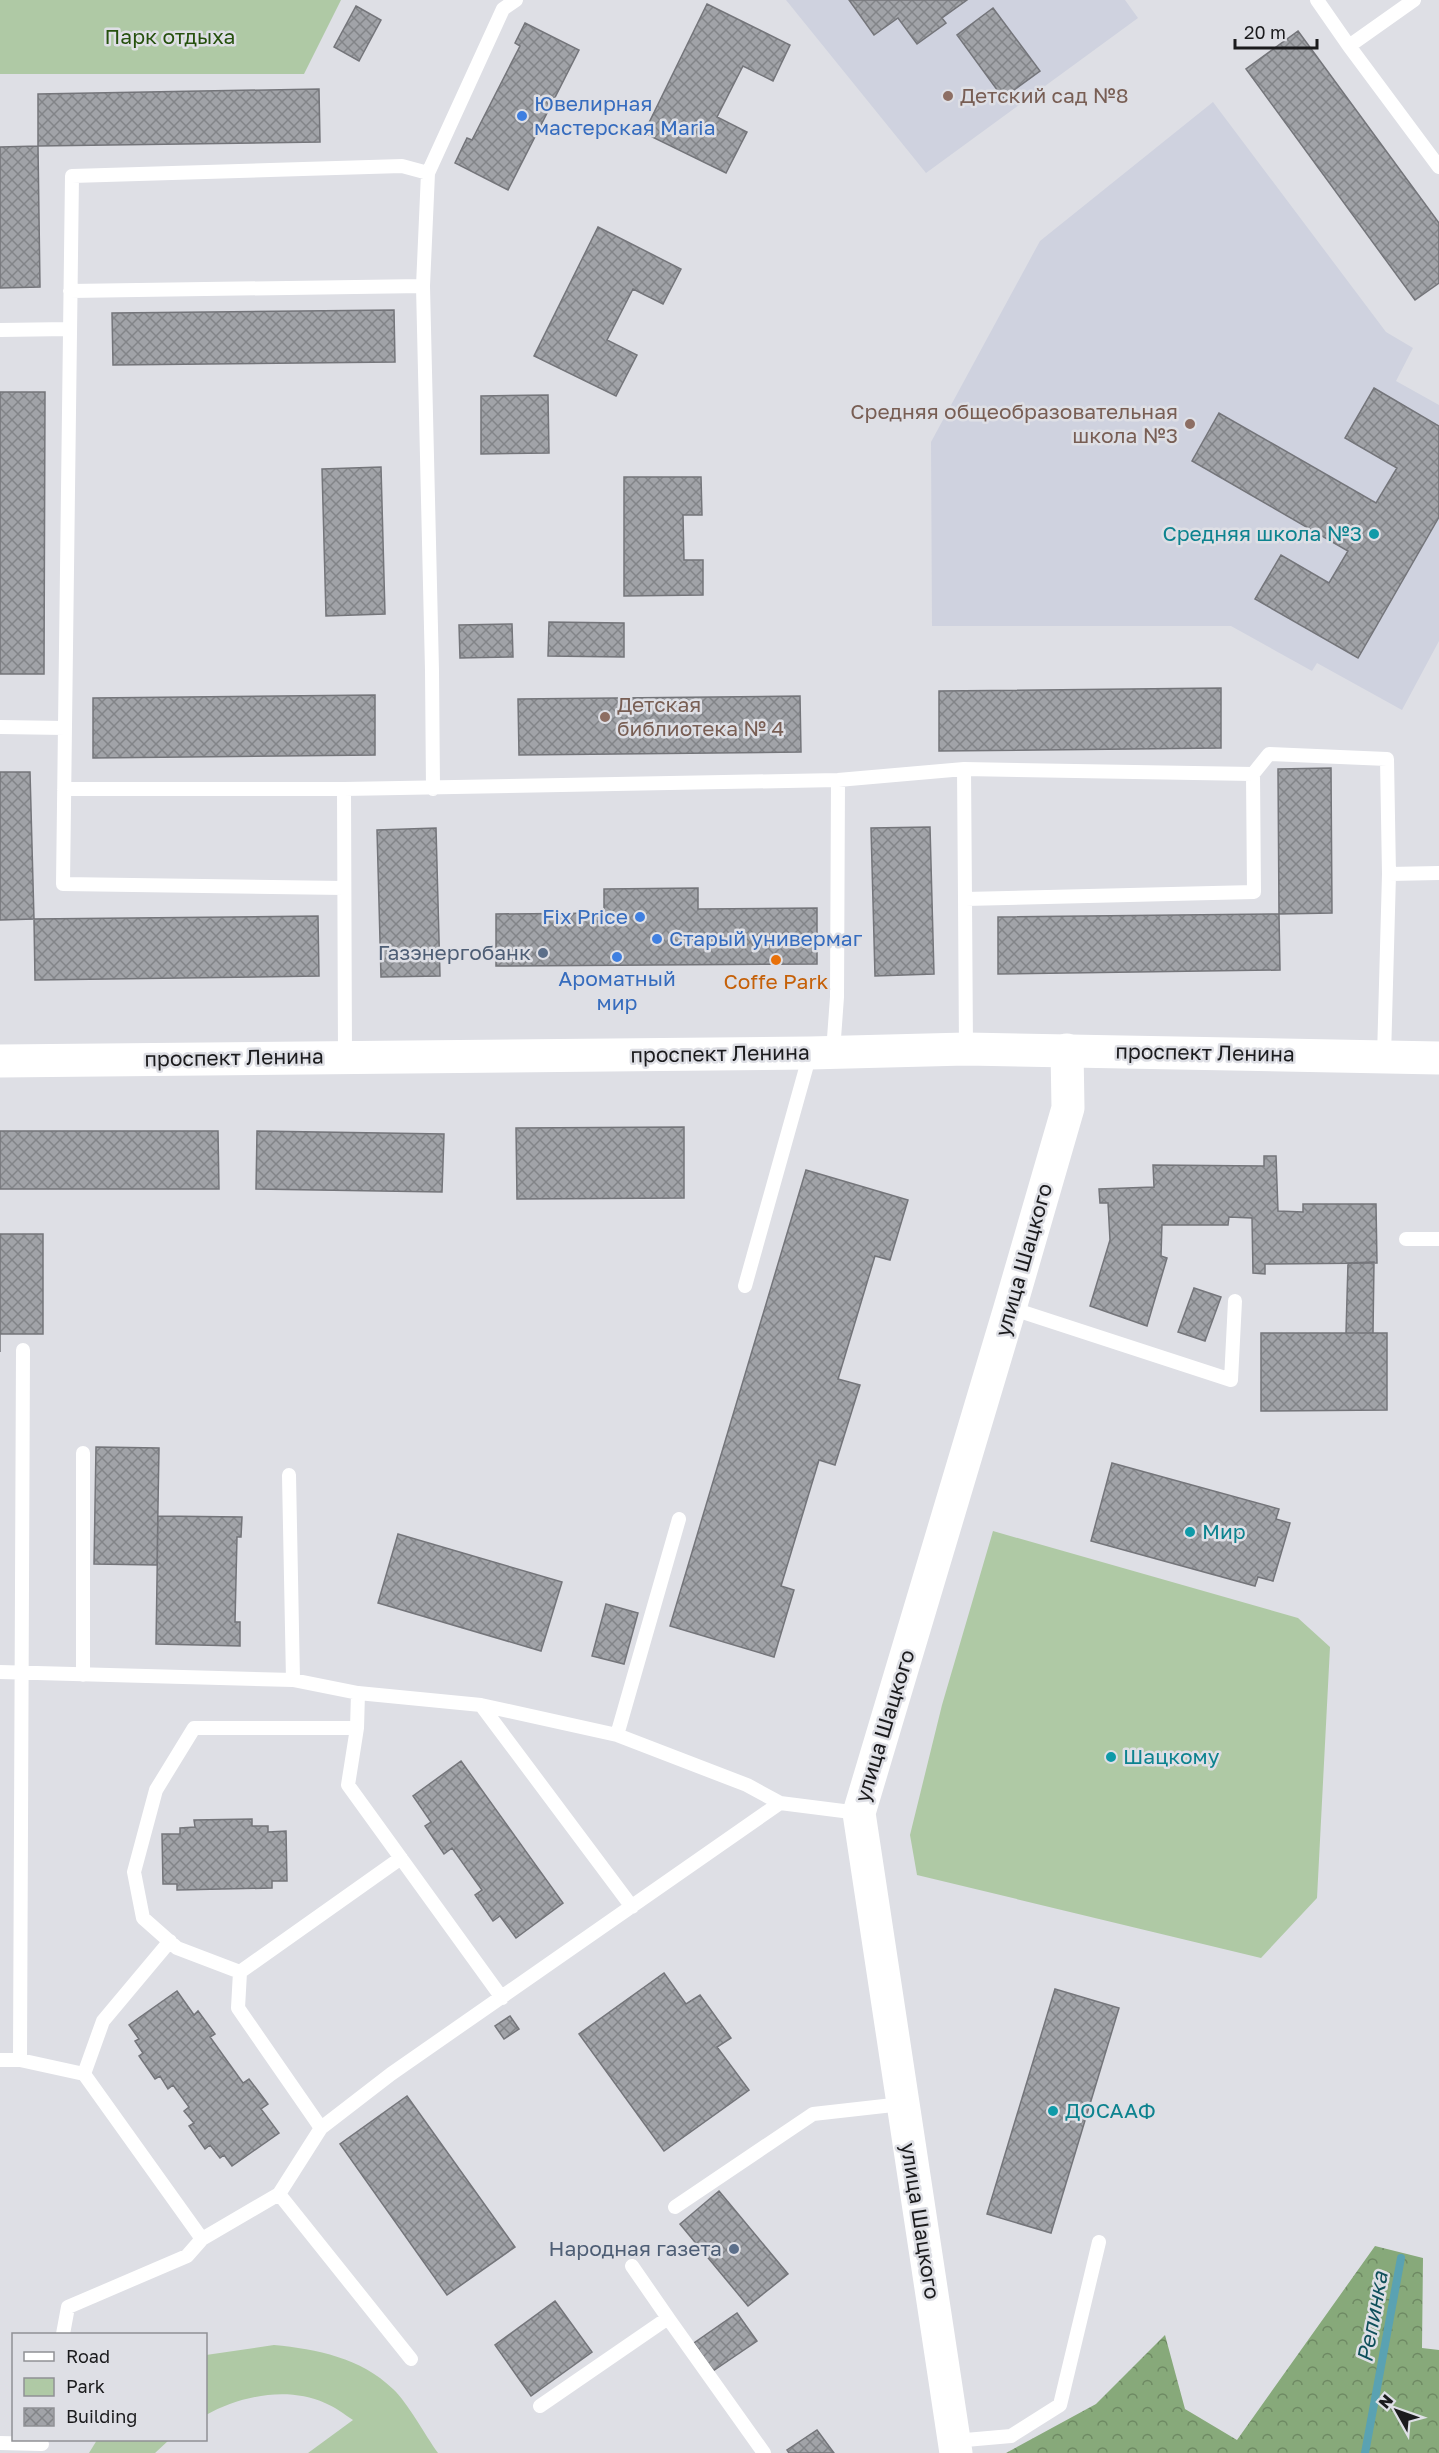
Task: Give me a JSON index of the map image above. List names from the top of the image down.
{
  "streets": {
    "street": ["проспект Ленина", "улица Шацкого"]
  },
  "crossings": [
    ["проспект Ленина", "улица Шацкого"]
  ],
  "water": ["Репинка"],
  "parks": ["Парк отдыха"],
  "places": [
    "Детский сад №8",
    "Ювелирная мастерская Maria",
    "Средняя общеобразовательная школа №3",
    "Средняя школа №3",
    "Детская библиотека № 4",
    "Fix Price",
    "Старый универмаг",
    "Газэнергобанк",
    "Ароматный мир",
    "Coffe Park",
    "Мир",
    "Шацкому",
    "ДОСААФ",
    "Народная газета"
  ],
  "legend": ["Road", "Park", "Building"],
  "scale_bar": "20 m",
  "north": "top left"
}
